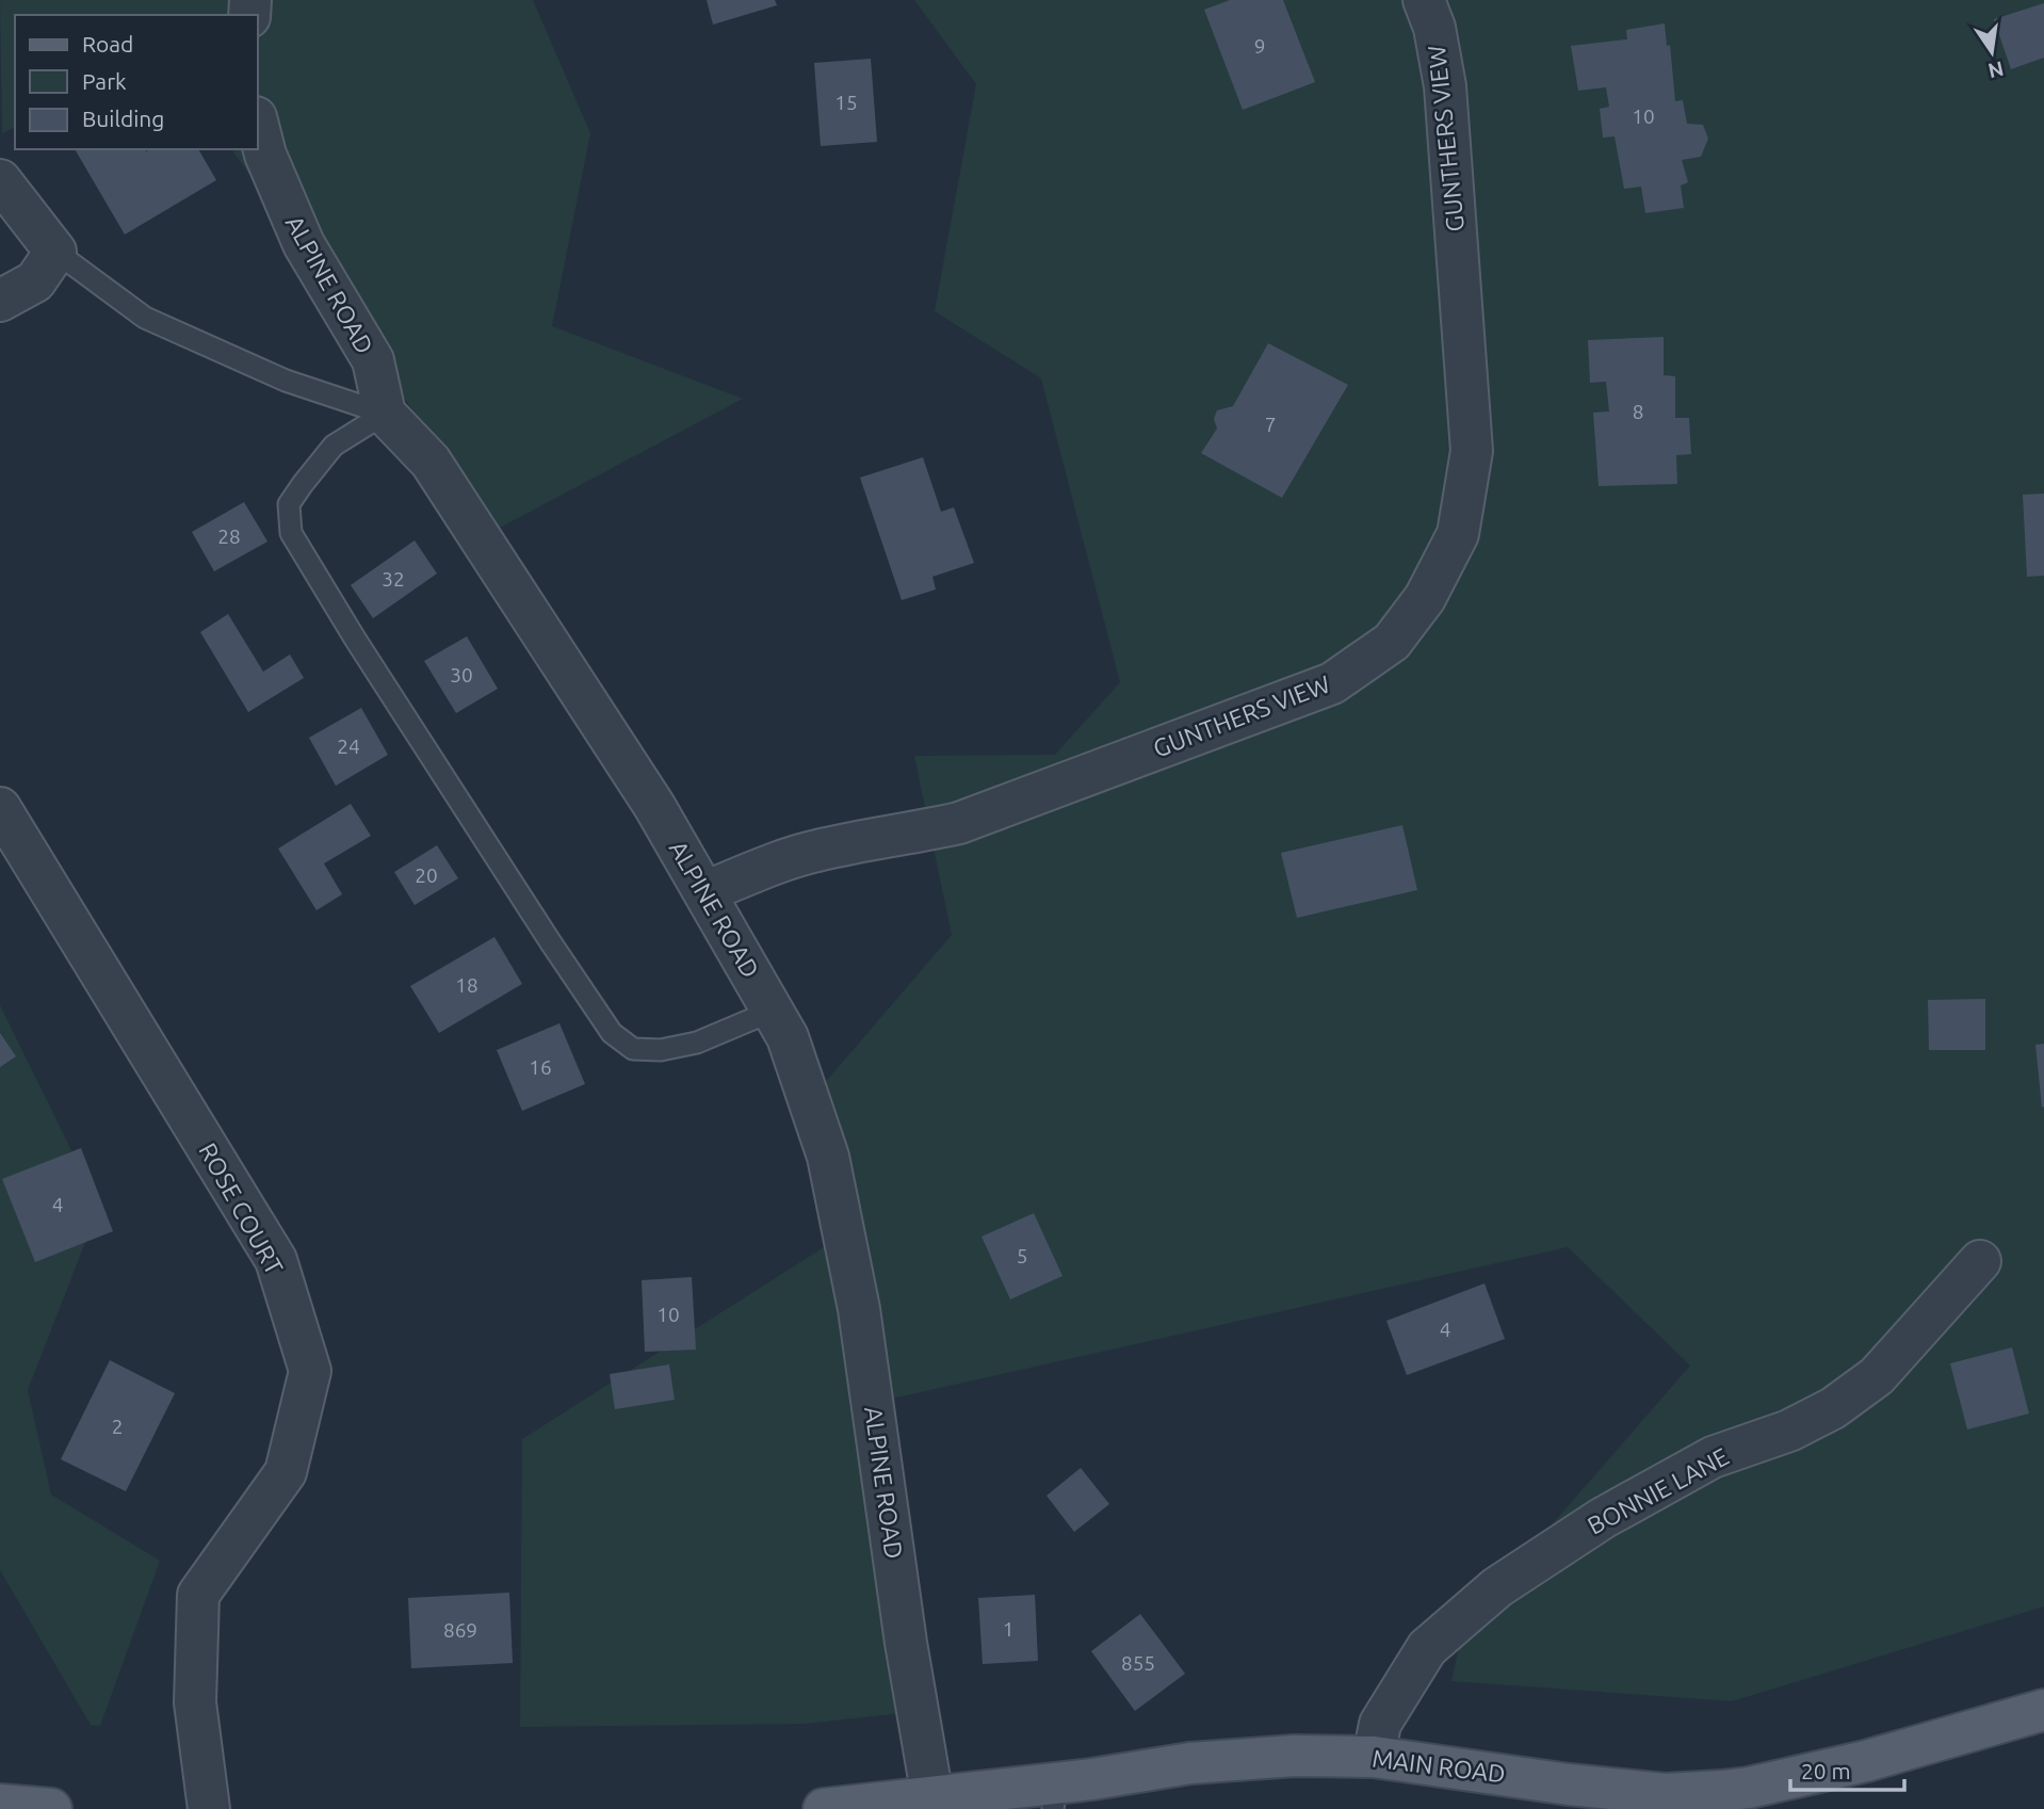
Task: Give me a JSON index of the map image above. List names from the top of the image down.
{
  "streets": {
    "main road": ["MAIN ROAD"],
    "street": [
      "GUNTHERS VIEW",
      "ALPINE ROAD",
      "ROSE COURT",
      "BONNIE LANE"
    ]
  },
  "crossings": [
    ["GUNTHERS VIEW", "ALPINE ROAD"],
    ["ALPINE ROAD", "MAIN ROAD"],
    ["BONNIE LANE", "MAIN ROAD"]
  ],
  "house_numbers": [
    "9",
    "15",
    "10",
    "8",
    "7",
    "28",
    "32",
    "30",
    "24",
    "20",
    "18",
    "16",
    "4",
    "5",
    "10",
    "4",
    "2",
    "1",
    "869",
    "855"
  ],
  "legend": ["Road", "Park", "Building"],
  "scale_bar": "20 m",
  "north": "bottom"
}
